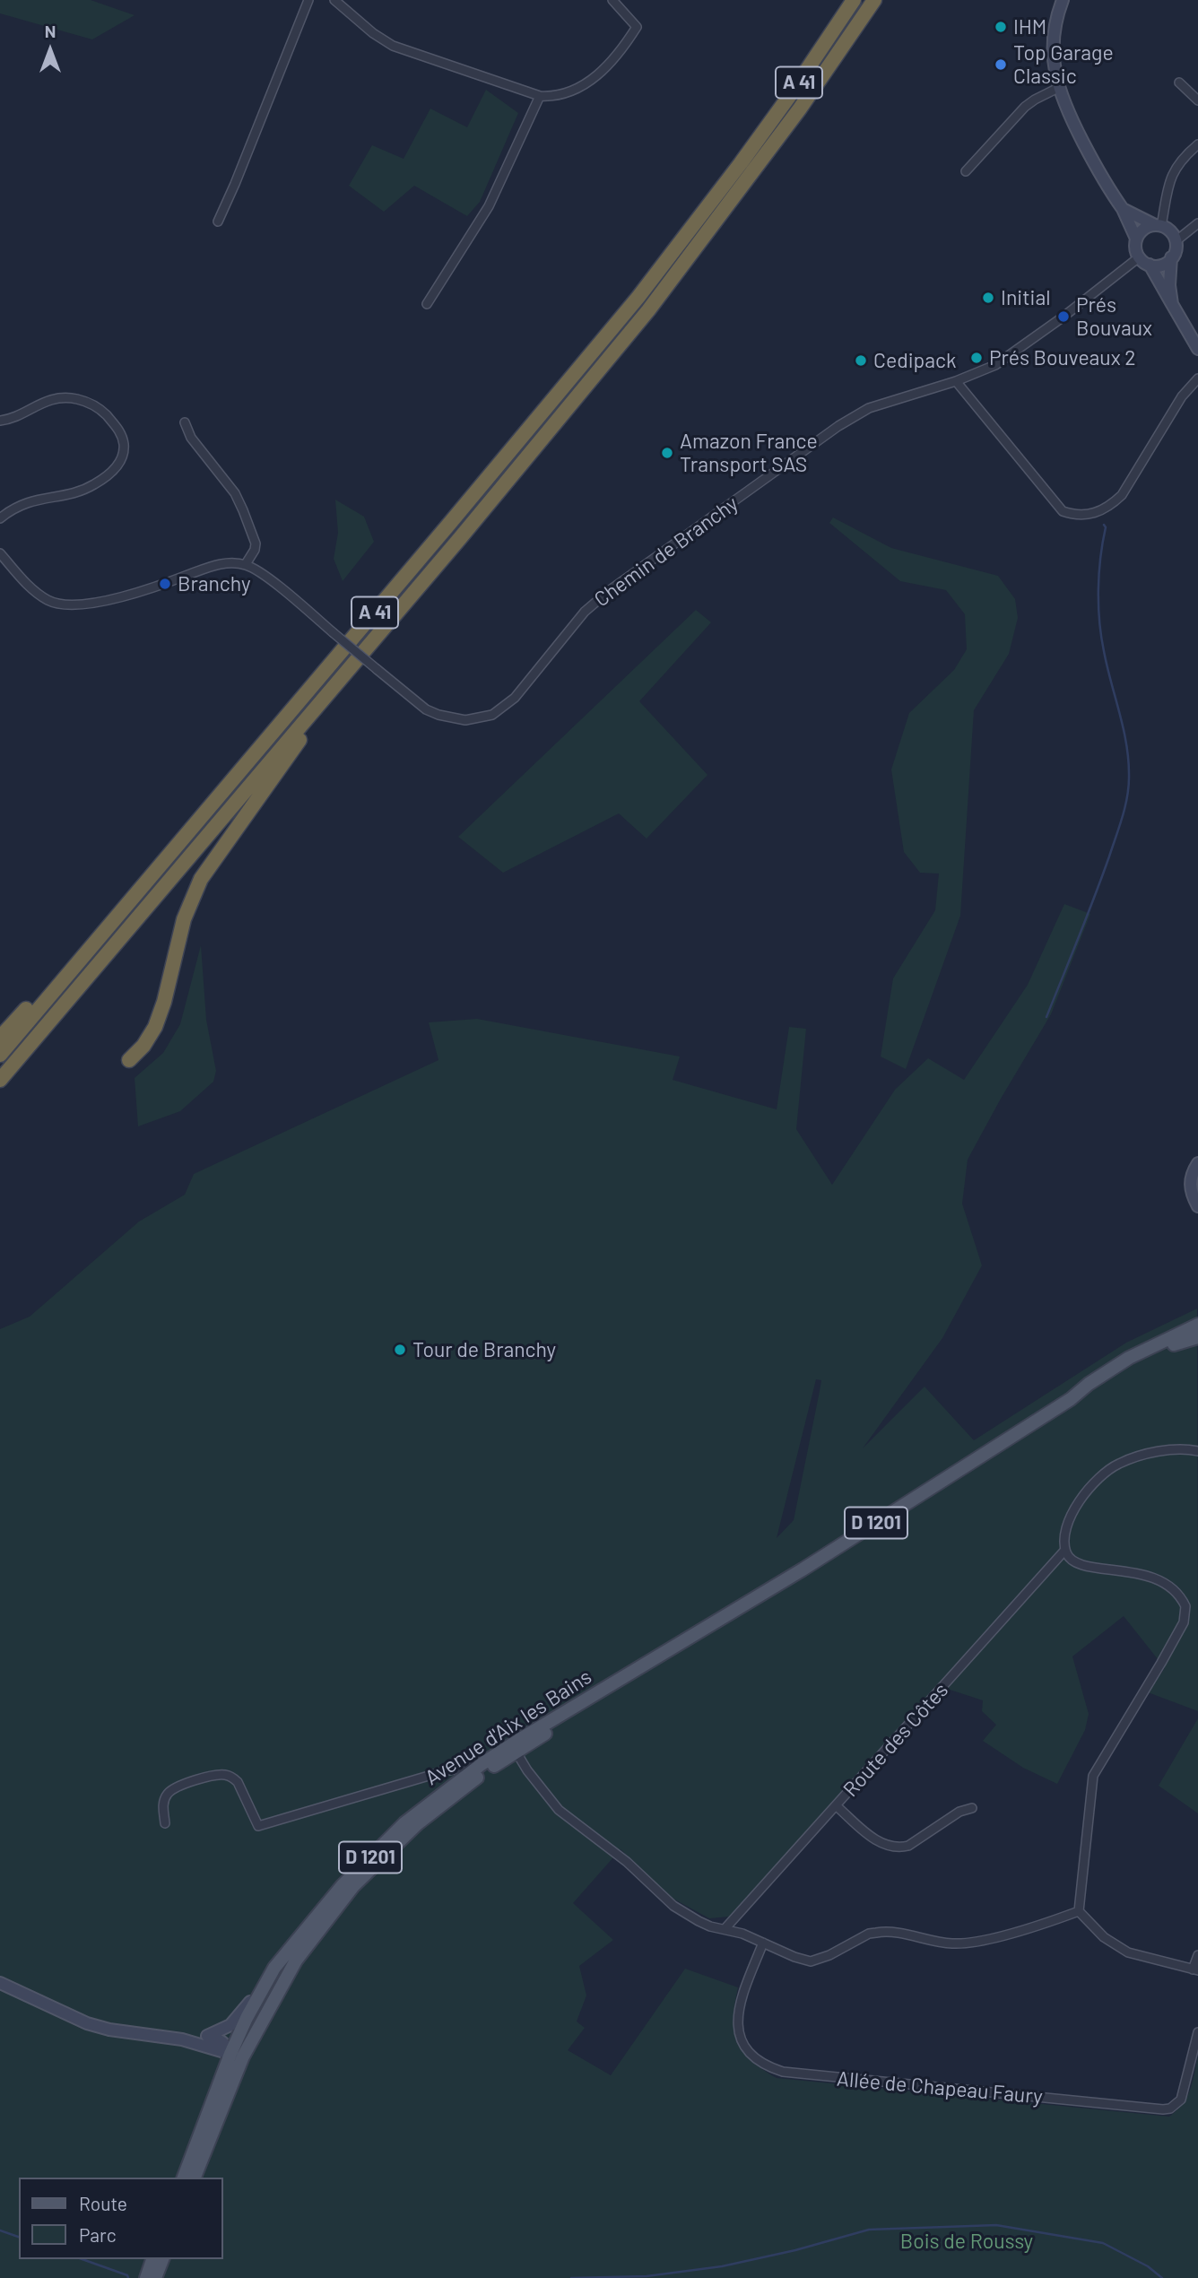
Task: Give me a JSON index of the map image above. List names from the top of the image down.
{
  "streets": {
    "highway": ["A 41"],
    "main road": ["D 1201", "Avenue d'Aix les Bains"],
    "street": ["Chemin de Branchy", "Route des Côtes", "Allée de Chapeau Faury"]
  },
  "parks": ["Bois de Roussy"],
  "places": [
    "IHM",
    "Top Garage Classic",
    "Initial",
    "Prés Bouvaux",
    "Prés Bouveaux 2",
    "Cedipack",
    "Amazon France Transport SAS",
    "Branchy",
    "Tour de Branchy"
  ],
  "legend": ["Route", "Parc"],
  "north": "top"
}
